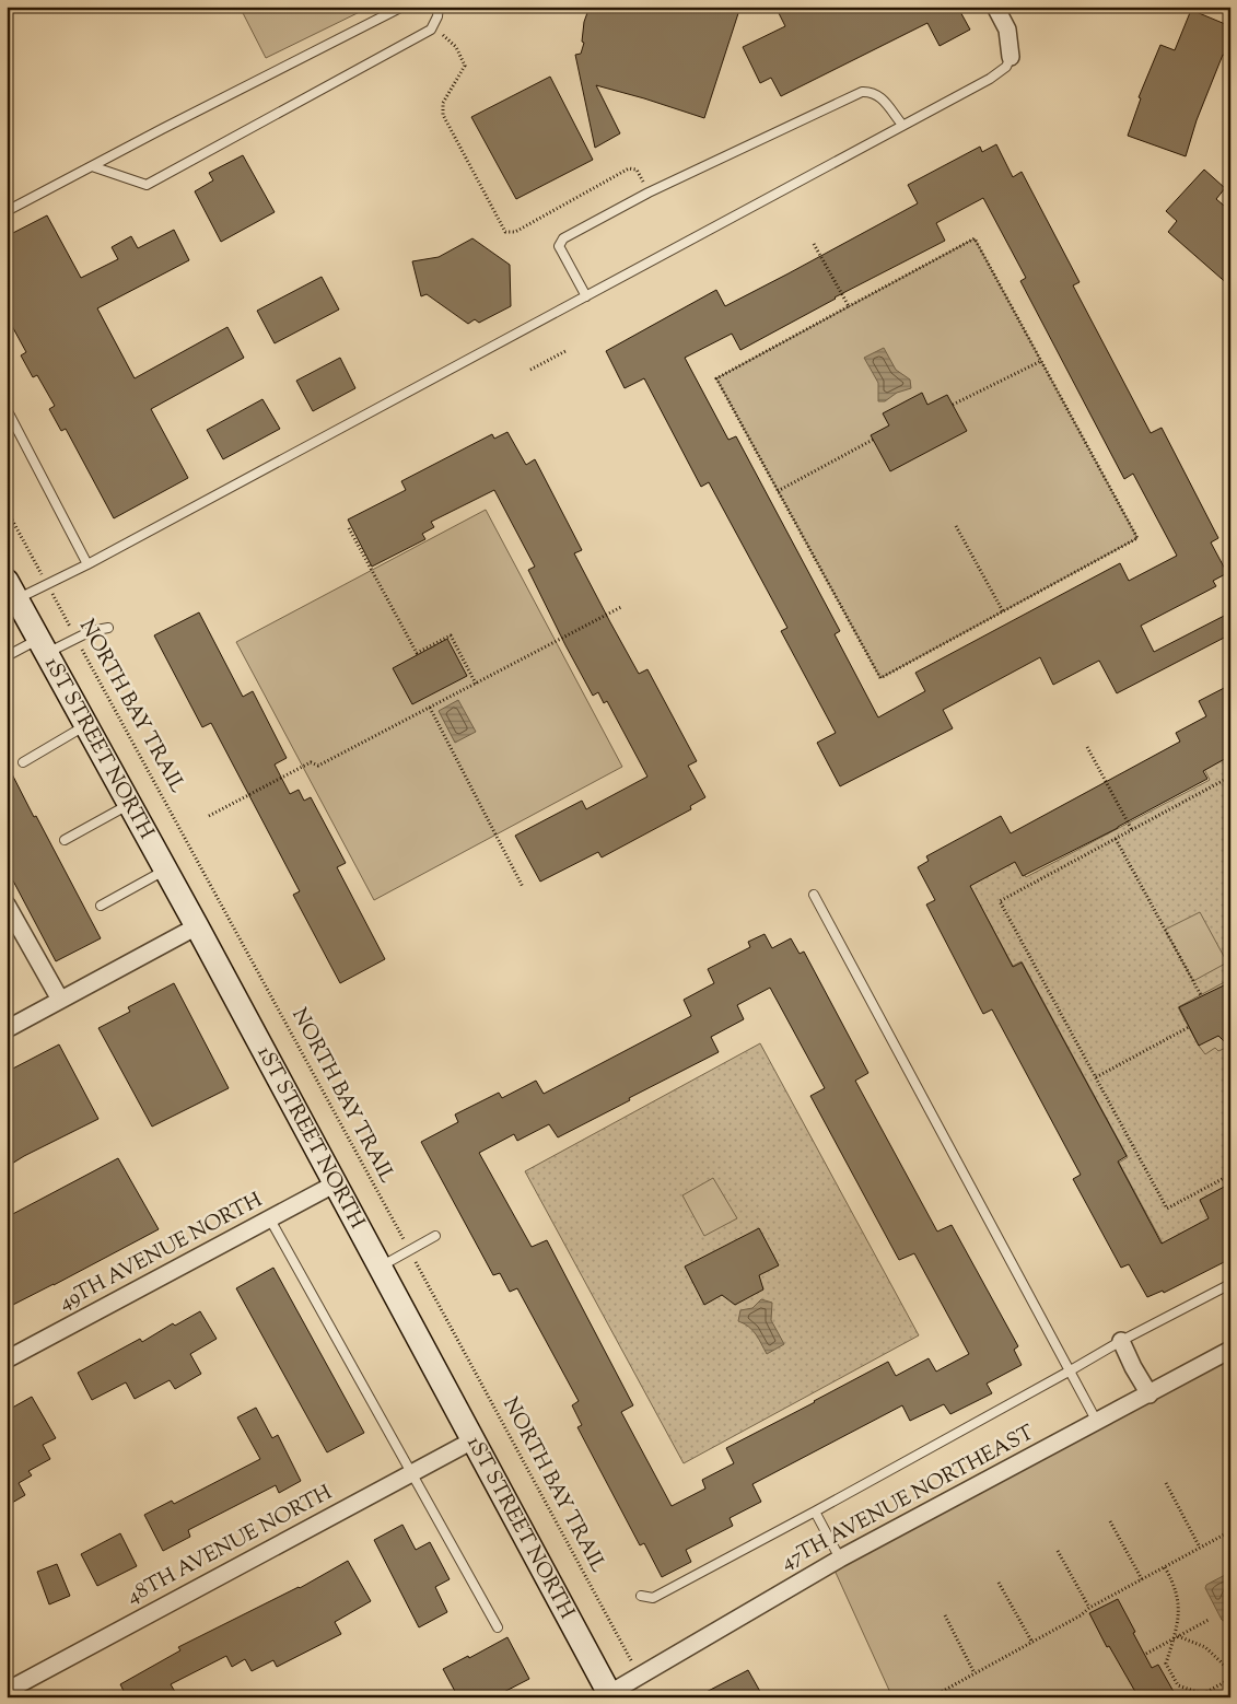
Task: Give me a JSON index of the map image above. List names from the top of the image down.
{
  "streets": {
    "street": [
      "1ST STREET NORTH",
      "49TH AVENUE NORTH",
      "47TH AVENUE NORTHEAST",
      "48TH AVENUE NORTH"
    ],
    "path": ["NORTH BAY TRAIL"]
  },
  "crossings": [
    ["NORTH BAY TRAIL", "47TH AVENUE NORTHEAST"],
    ["1ST STREET NORTH", "49TH AVENUE NORTH"],
    ["1ST STREET NORTH", "47TH AVENUE NORTHEAST"],
    ["1ST STREET NORTH", "48TH AVENUE NORTH"]
  ]
}
